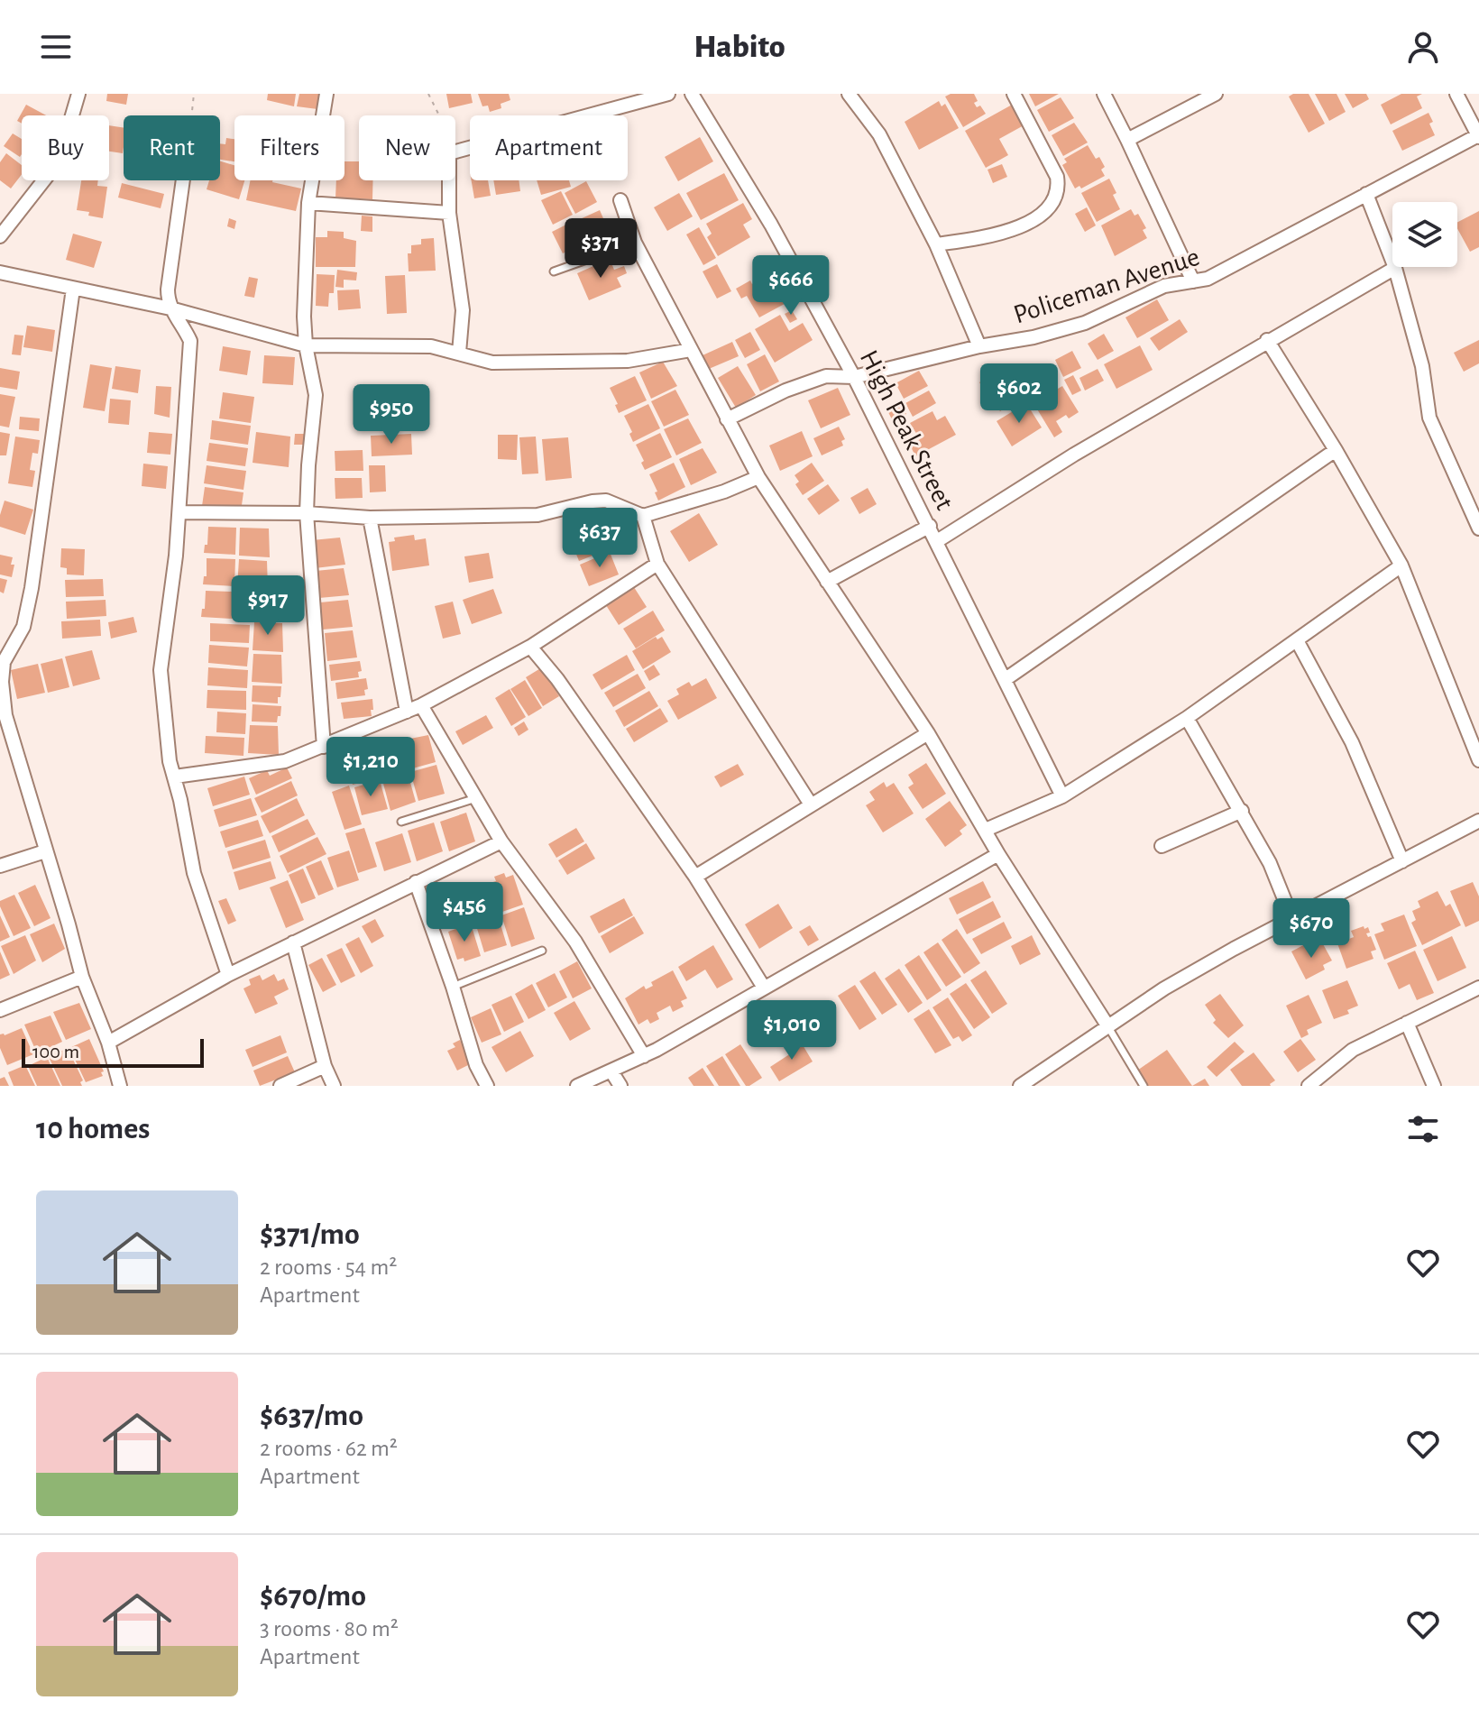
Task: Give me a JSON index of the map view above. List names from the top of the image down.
{
  "streets": {
    "street": ["Policeman Avenue", "High Peak Street"]
  },
  "crossings": [
    ["Policeman Avenue", "High Peak Street"]
  ],
  "scale_bar": "100 m",
  "page": {
    "header": "Habito",
    "chip": [
      "Buy",
      "Rent",
      "Filters",
      "New",
      "Apartment"
    ],
    "price": [
      "$371",
      "$666",
      "$602",
      "$950",
      "$637",
      "$917",
      "$1,210",
      "$456",
      "$670",
      "$1,010"
    ],
    "scale": "100 m",
    "heading": "10 homes",
    "list": [
      {
        "name": "$371/mo",
        "note": "2 rooms · 54 m² · Apartment"
      },
      {
        "name": "$637/mo",
        "note": "2 rooms · 62 m² · Apartment"
      },
      {
        "name": "$670/mo",
        "note": "3 rooms · 80 m² · Apartment"
      }
    ]
  }
}
